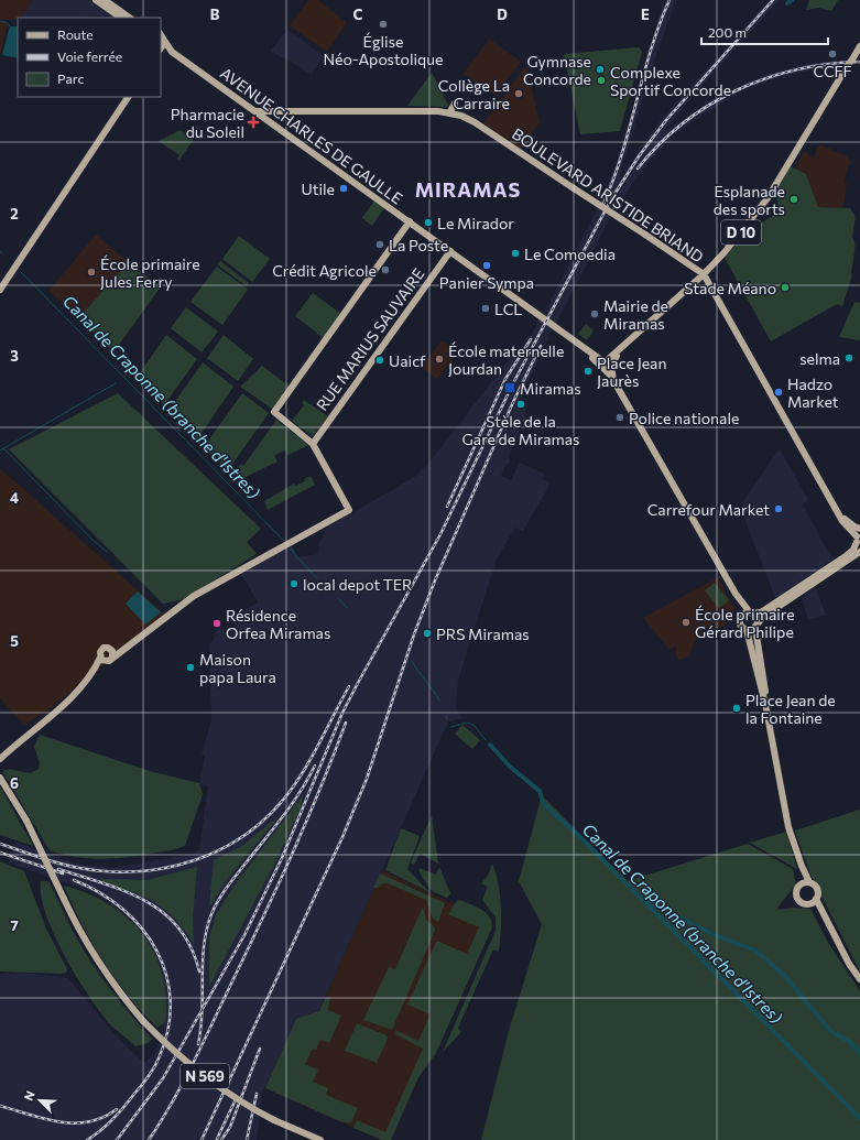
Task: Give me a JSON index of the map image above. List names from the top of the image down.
{
  "streets": {
    "main road": [
      "AVENUE CHARLES DE GAULLE",
      "BOULEVARD ARISTIDE BRIAND",
      "D 10",
      "RUE MARIUS SAUVAIRE",
      "N 569"
    ]
  },
  "crossings": [
    ["AVENUE CHARLES DE GAULLE", "BOULEVARD ARISTIDE BRIAND"],
    ["AVENUE CHARLES DE GAULLE", "RUE MARIUS SAUVAIRE"],
    ["BOULEVARD ARISTIDE BRIAND", "D 10"]
  ],
  "districts": ["MIRAMAS"],
  "water": ["Canal de Craponne (branche d'Istres)"],
  "places": {
    "other": [
      "Église Néo-Apostolique",
      "CCFF",
      "Gymnase Concorde",
      "Complexe Sportif Concorde",
      "Collège La Carraire",
      "Utile",
      "Esplanade des sports",
      "Le Mirador",
      "La Poste",
      "Le Comoedia",
      "Panier Sympa",
      "Crédit Agricole",
      "École primaire Jules Ferry",
      "Stade Méano",
      "LCL",
      "Mairie de Miramas",
      "selma",
      "École maternelle Jourdan",
      "Uaicf",
      "Place Jean Jaurès",
      "Hadzo Market",
      "Stèle de la Gare de Miramas",
      "Police nationale",
      "Carrefour Market",
      "local depot TER",
      "École primaire Gérard Philipe",
      "Résidence Orfea Miramas",
      "PRS Miramas",
      "Maison papa Laura",
      "Place Jean de la Fontaine"
    ],
    "health": ["Pharmacie du Soleil"],
    "transit": ["Miramas"]
  },
  "legend": ["Route", "Voie ferrée", "Parc"],
  "scale_bar": "200 m",
  "north": "top left",
  "grid": {
    "columns": [
      "B",
      "C",
      "D",
      "E"
    ],
    "rows": [
      "2",
      "3",
      "4",
      "5",
      "6",
      "7"
    ]
  }
}
